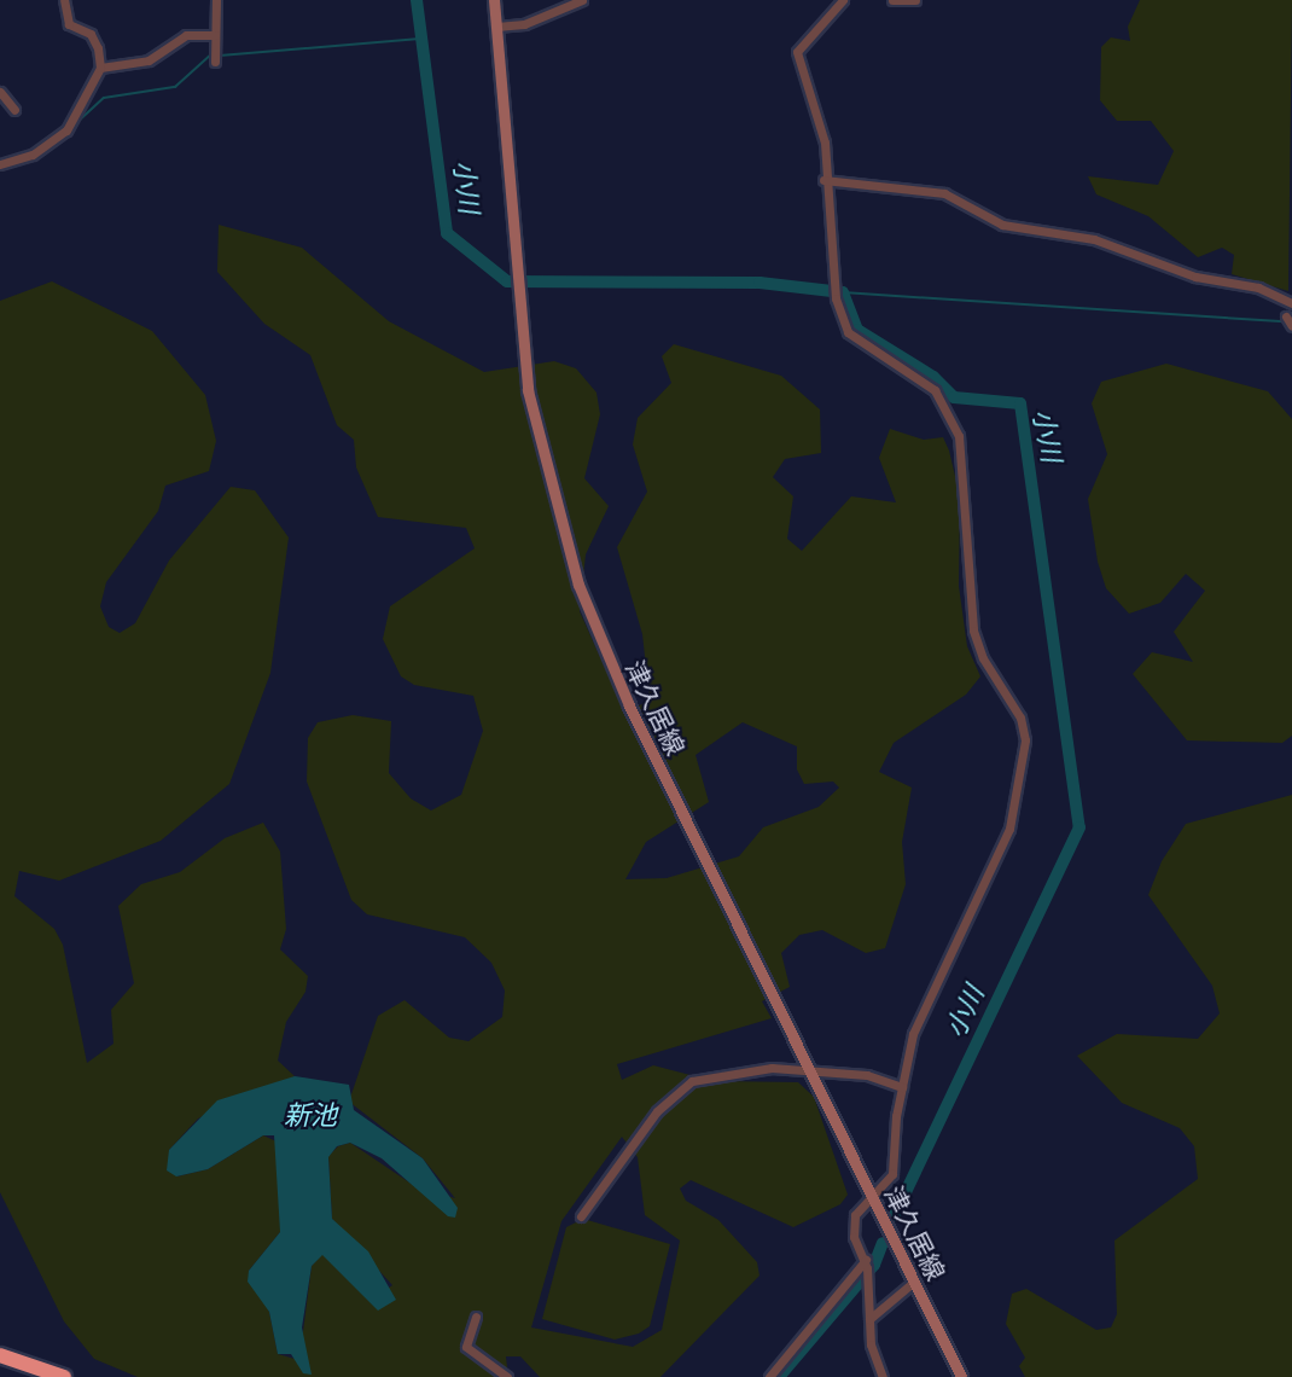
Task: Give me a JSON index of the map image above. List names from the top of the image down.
{
  "streets": {
    "main road": ["津久居線"]
  },
  "water": ["小川", "新池"]
}
